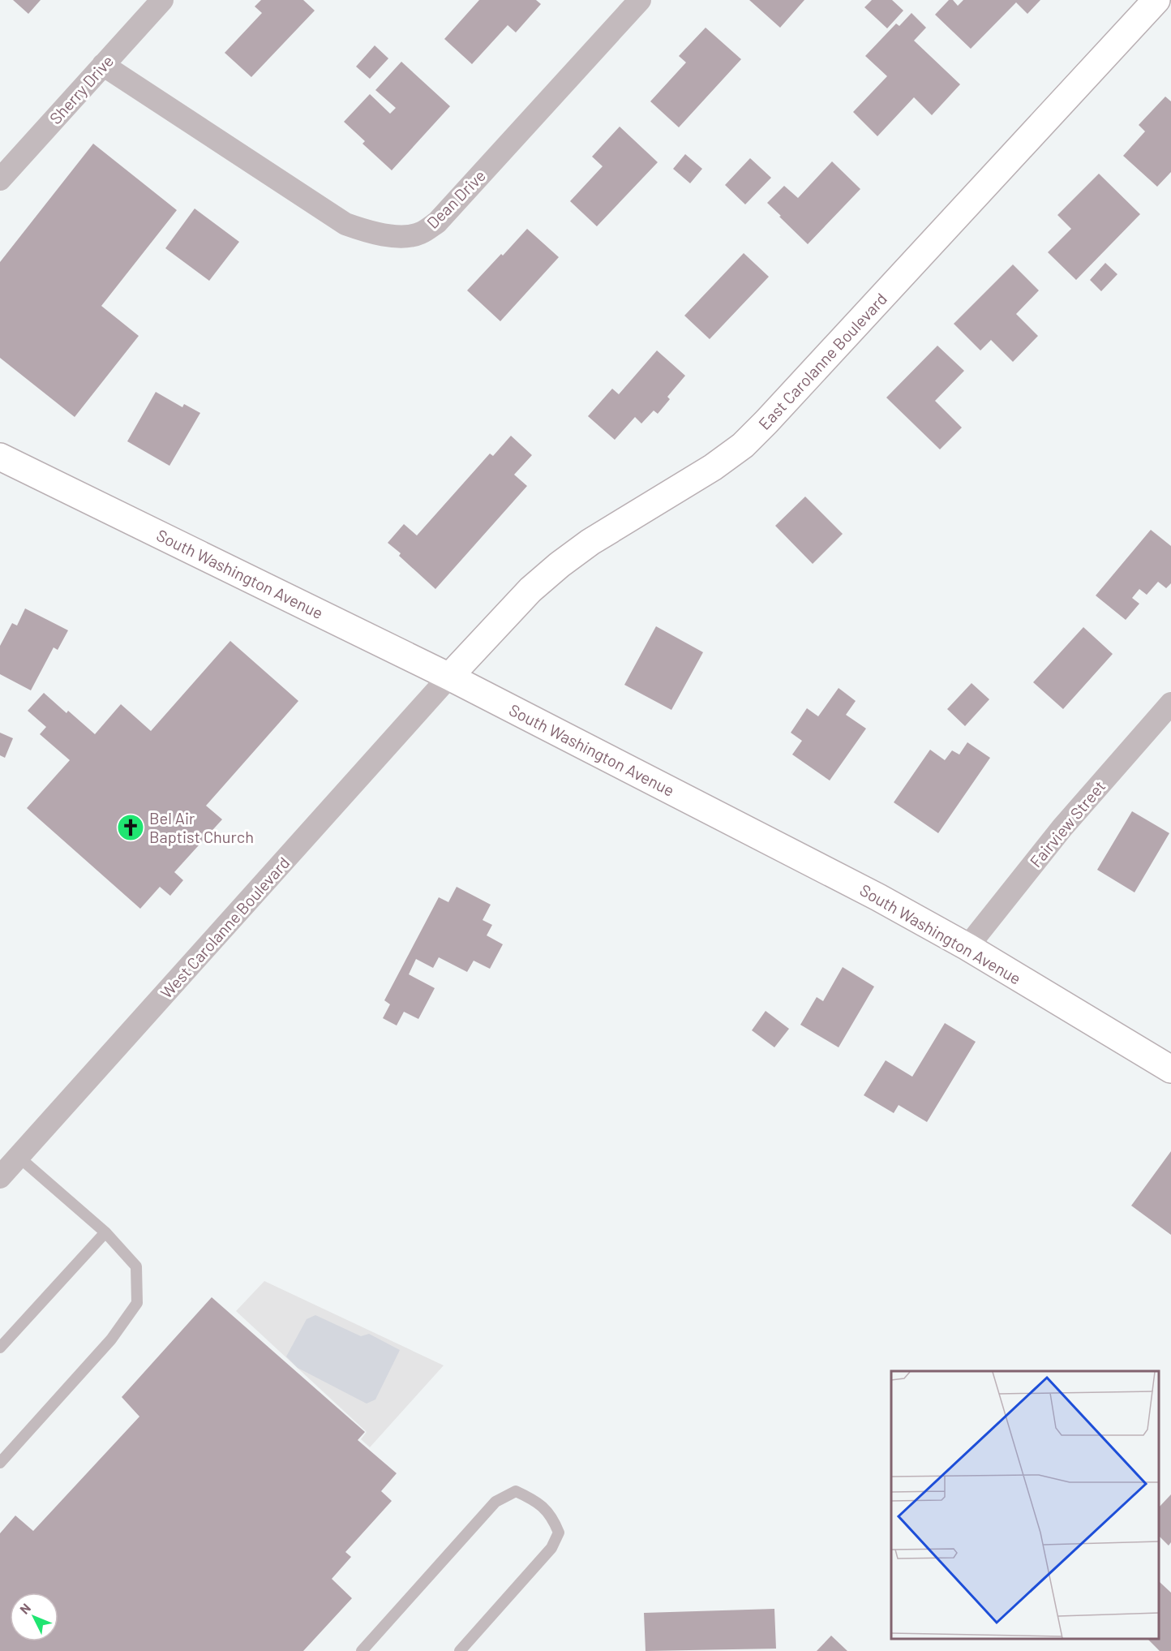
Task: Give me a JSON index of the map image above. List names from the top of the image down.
{
  "streets": {
    "street": [
      "Sherry Drive",
      "Dean Drive",
      "East Carolanne Boulevard",
      "South Washington Avenue",
      "Fairview Street",
      "West Carolanne Boulevard"
    ]
  },
  "crossings": [
    ["Sherry Drive", "Dean Drive"],
    ["East Carolanne Boulevard", "South Washington Avenue"],
    ["East Carolanne Boulevard", "West Carolanne Boulevard"],
    ["South Washington Avenue", "Fairview Street"],
    ["South Washington Avenue", "West Carolanne Boulevard"]
  ],
  "places": {
    "church": ["Bel Air Baptist Church"]
  },
  "north": "top left"
}
